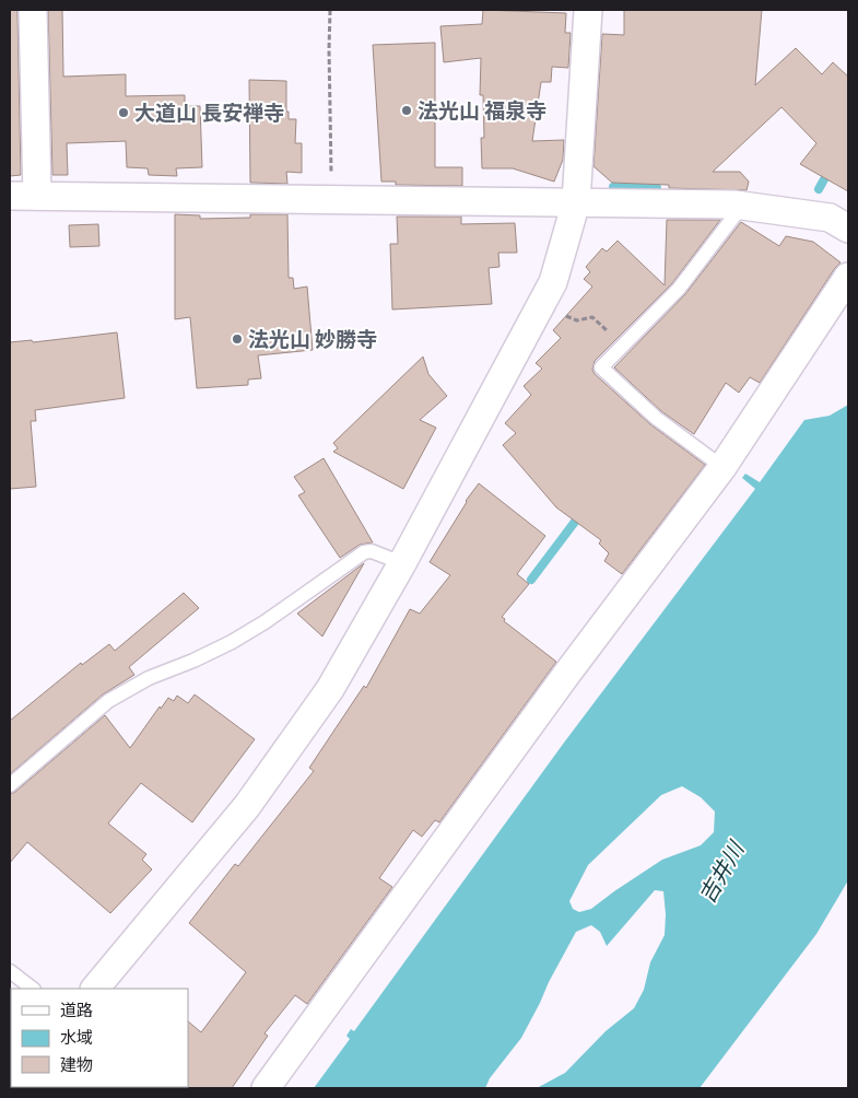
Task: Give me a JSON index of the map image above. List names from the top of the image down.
{
  "water": ["吉井川"],
  "places": ["法光山 福泉寺", "大道山 長安禅寺", "法光山 妙勝寺"],
  "legend": ["道路", "水域", "建物"]
}
